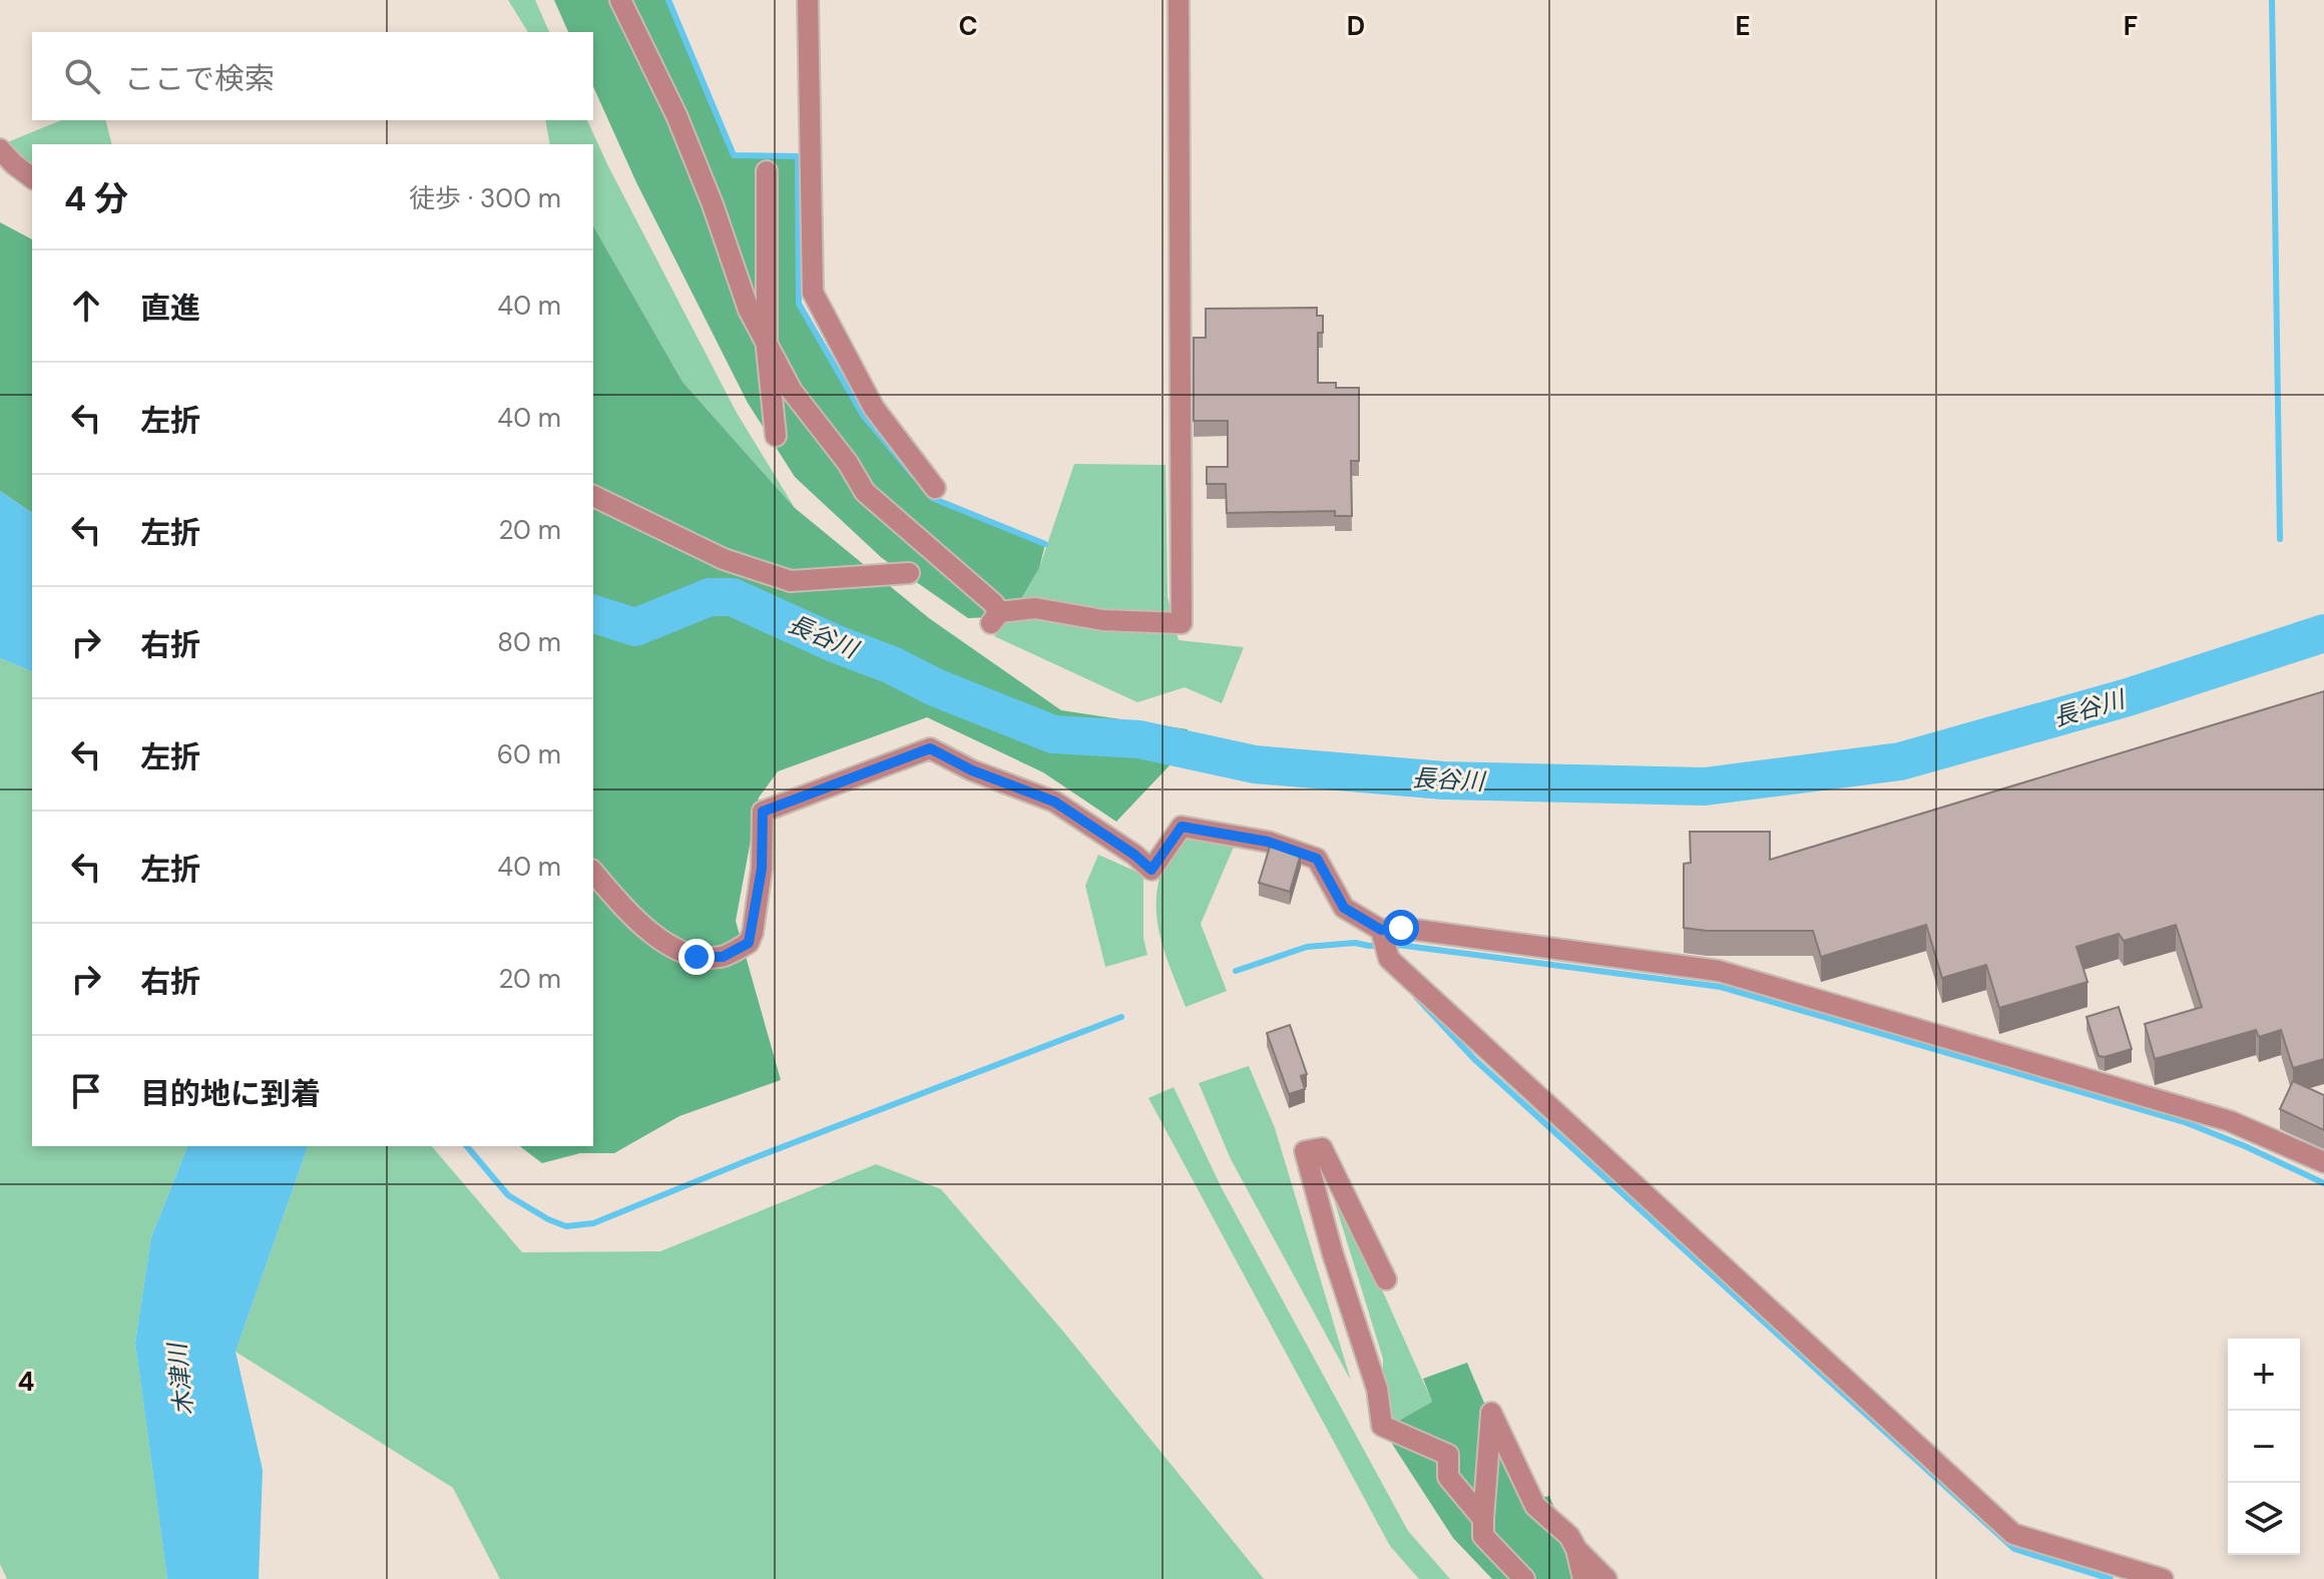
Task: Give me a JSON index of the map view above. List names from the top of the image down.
{
  "water": ["長谷川", "木津川"],
  "page": {
    "search": "ここで検索",
    "heading": ["4 分", "徒歩 · 300 m"],
    "list": [
      ["直進", "40 m"],
      ["左折", "40 m"],
      ["左折", "20 m"],
      ["右折", "80 m"],
      ["左折", "60 m"],
      ["左折", "40 m"],
      ["右折", "20 m"],
      "目的地に到着"
    ],
    "map_buttons": ["+", "−"]
  },
  "grid": {
    "columns": [
      "C",
      "D",
      "E",
      "F"
    ],
    "rows": ["4"]
  }
}
